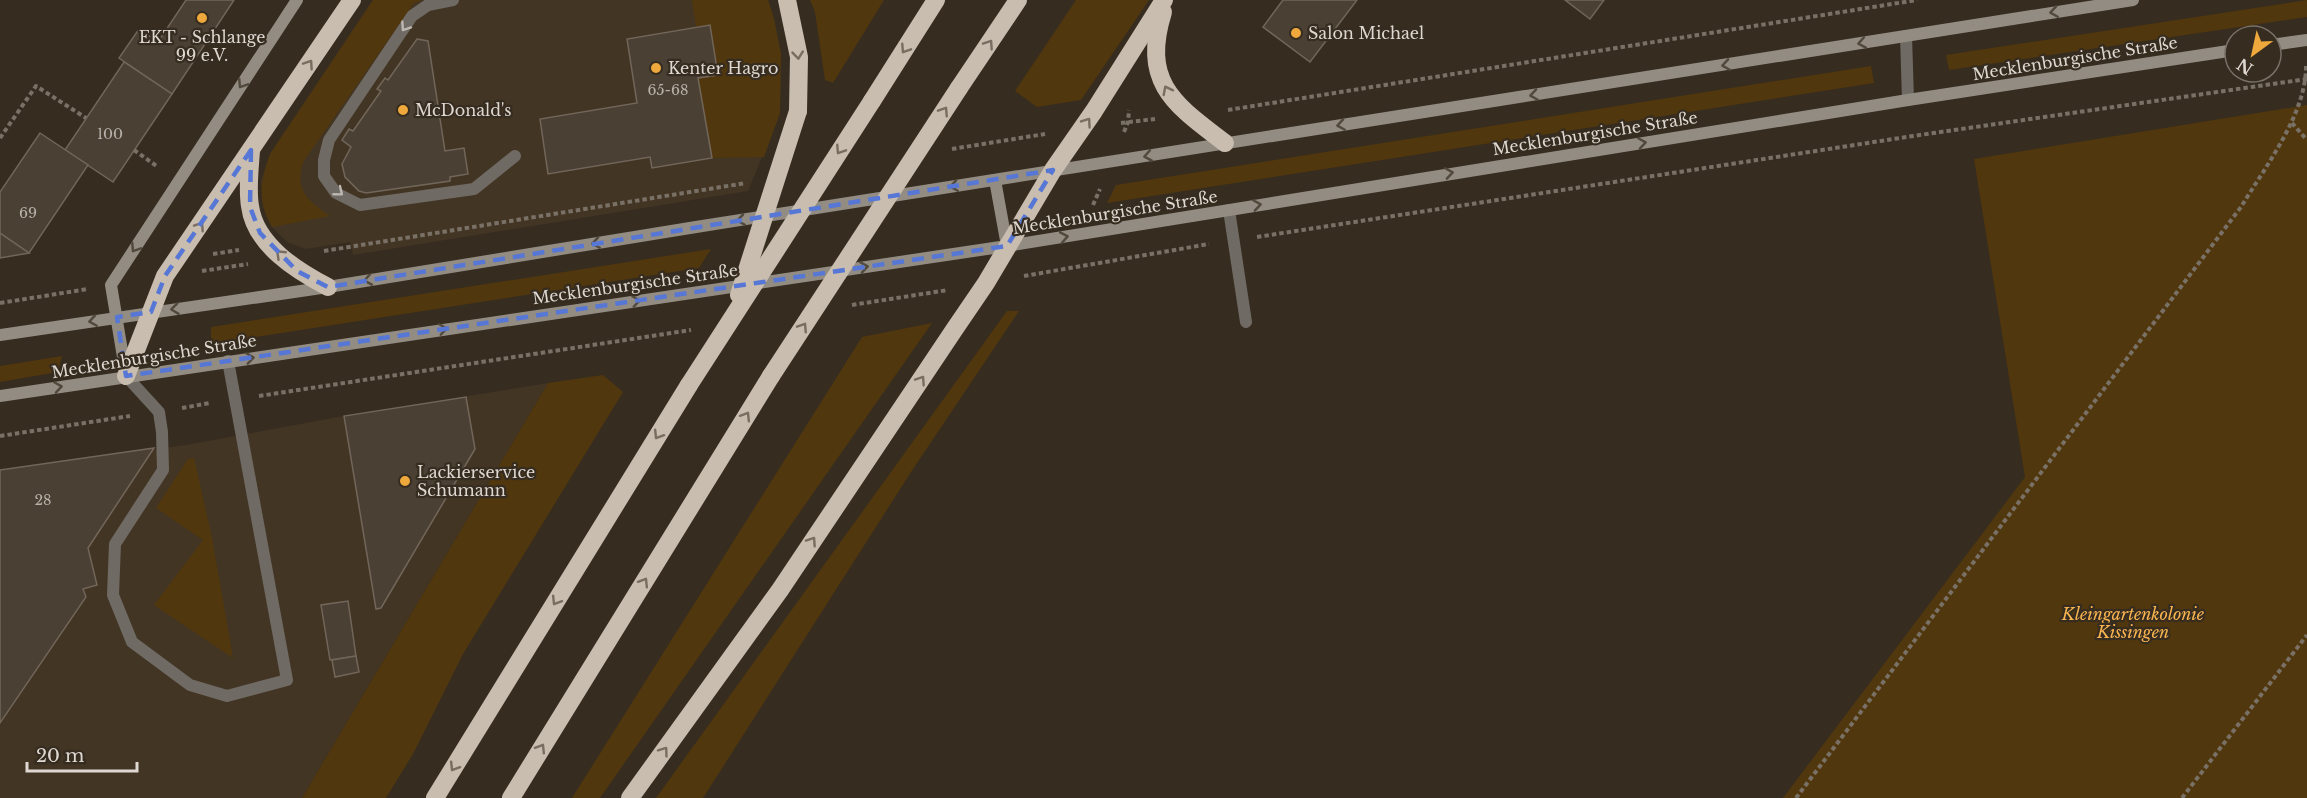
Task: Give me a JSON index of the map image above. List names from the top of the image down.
{
  "streets": {
    "main road": ["Mecklenburgische Straße"]
  },
  "parks": ["Kleingartenkolonie Kissingen"],
  "places": [
    "EKT - Schlange 99 e.V.",
    "Salon Michael",
    "Kenter Hagro",
    "McDonald's",
    "Lackierservice Schumann"
  ],
  "house_numbers": [
    "65-68",
    "100",
    "69",
    "28"
  ],
  "scale_bar": "20 m",
  "north": "bottom left"
}
